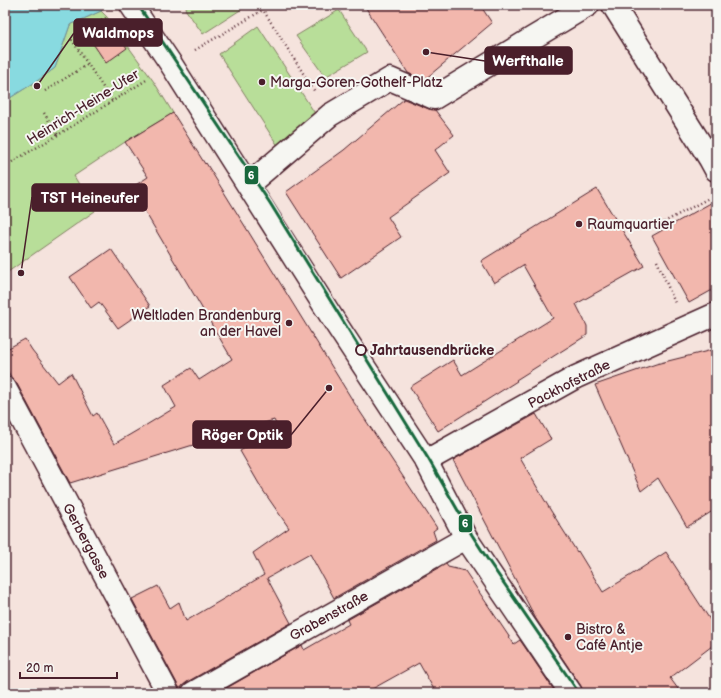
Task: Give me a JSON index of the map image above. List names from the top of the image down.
{
  "streets": {
    "street": ["Packhofstraße", "Gerbergasse", "Grabenstraße"],
    "path": ["Heinrich-Heine-Ufer"]
  },
  "places": [
    "Werfthalle",
    "Marga-Goren-Gothelf-Platz",
    "Waldmops",
    "Raumquartier",
    "TST Heineufer",
    "Weltladen Brandenburg an der Havel",
    "Jahrtausendbrücke",
    "Röger Optik",
    "Bistro & Café Antje"
  ],
  "lines": ["transit line 6"],
  "scale_bar": "20 m"
}
